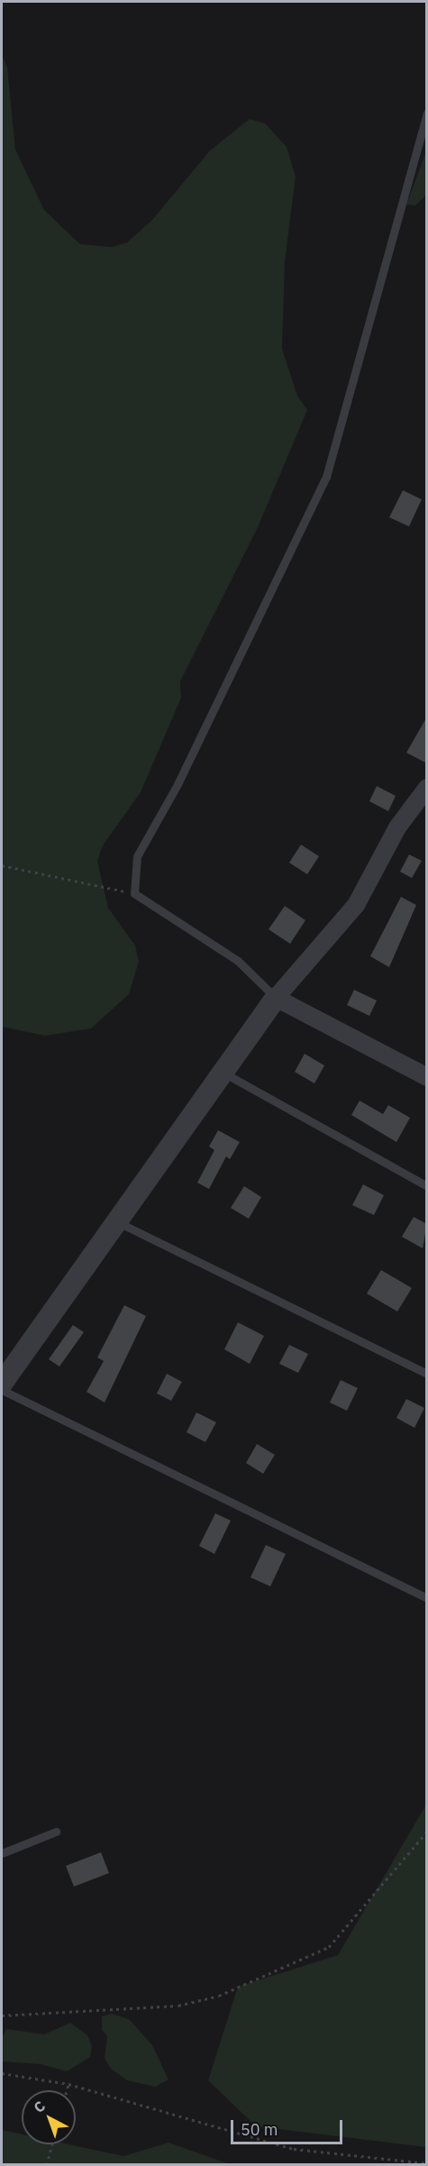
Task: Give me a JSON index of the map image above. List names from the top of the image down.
{
  "scale_bar": "50 m",
  "north": "top left"
}
